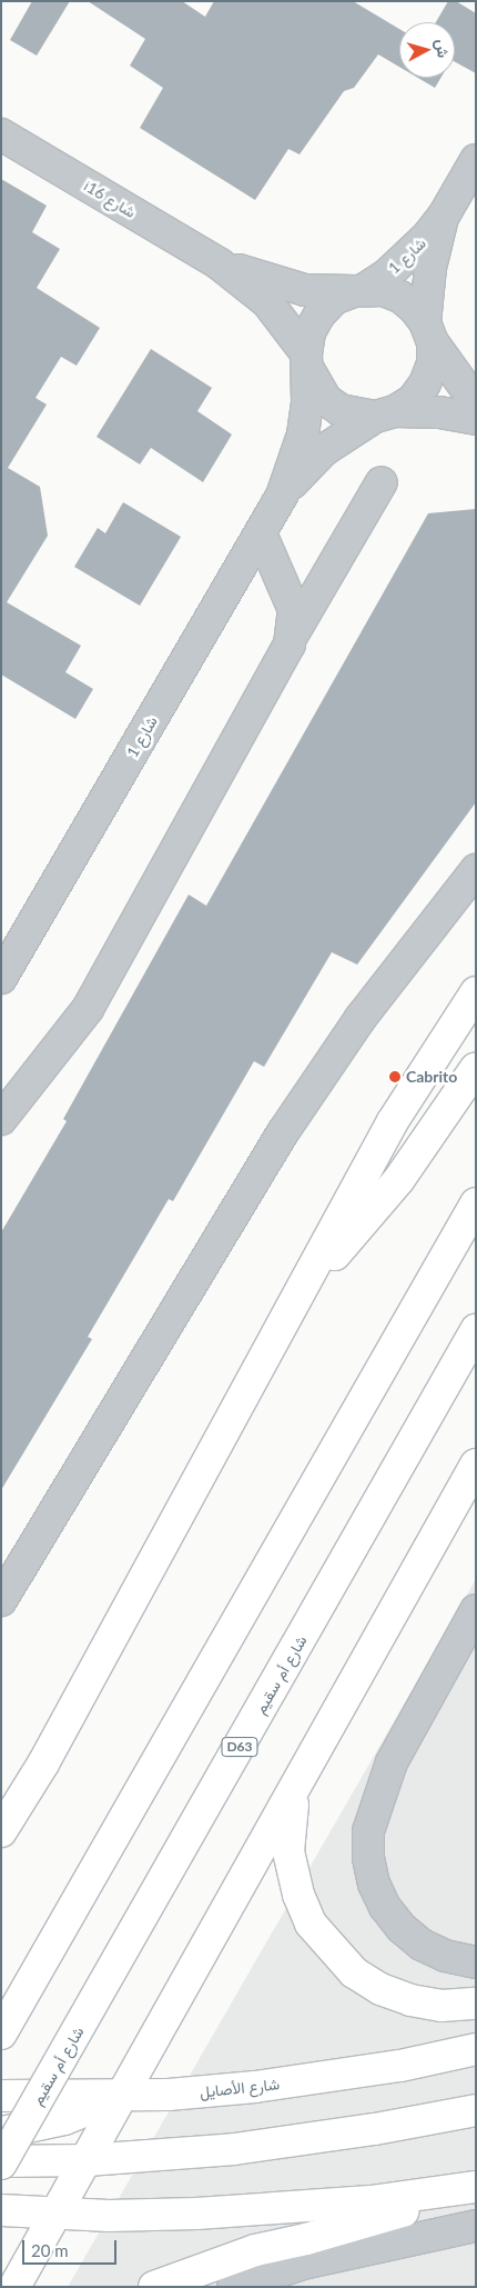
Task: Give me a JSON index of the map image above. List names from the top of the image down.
{
  "streets": {
    "main road": ["شارع أم سقيم", "D63", "شارع الأصايل"],
    "street": ["شارع 16ا", "شارع 1"]
  },
  "crossings": [
    ["شارع 16ا", "شارع 1"]
  ],
  "places": ["Cabrito"],
  "scale_bar": "20 m",
  "north": "right"
}
